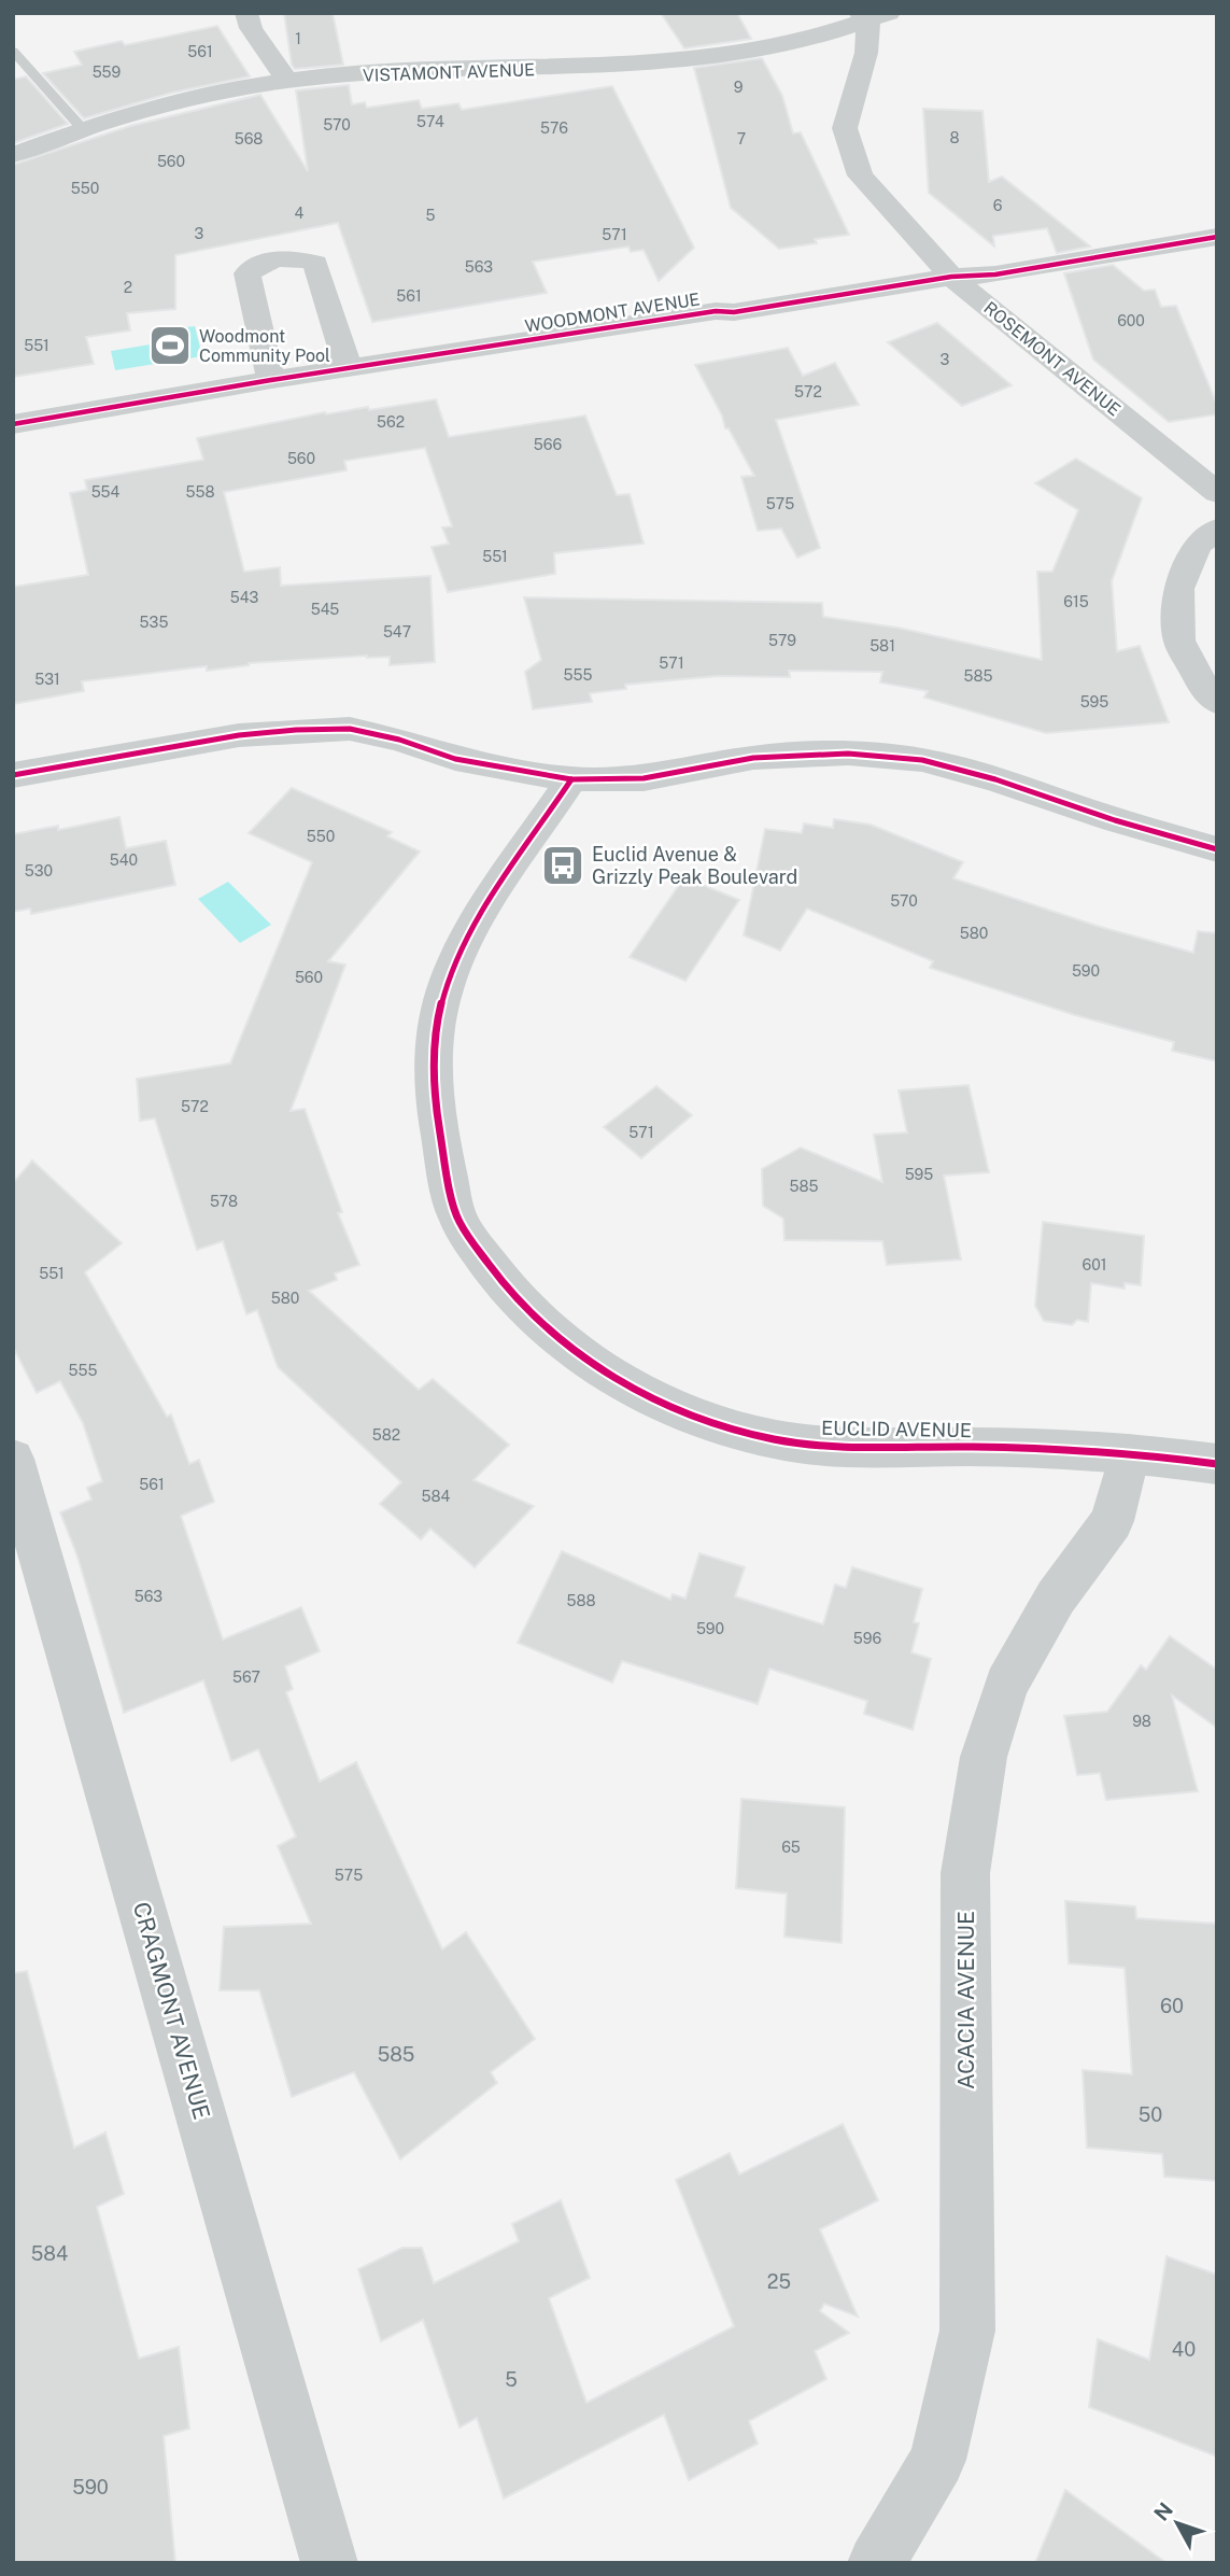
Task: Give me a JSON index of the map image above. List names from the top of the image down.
{
  "streets": {
    "street": [
      "VISTAMONT AVENUE",
      "WOODMONT AVENUE",
      "ROSEMONT AVENUE",
      "EUCLID AVENUE",
      "ACACIA AVENUE",
      "CRAGMONT AVENUE"
    ]
  },
  "crossings": [
    ["VISTAMONT AVENUE", "ROSEMONT AVENUE"],
    ["WOODMONT AVENUE", "ROSEMONT AVENUE"],
    ["EUCLID AVENUE", "ACACIA AVENUE"]
  ],
  "places": {
    "sports": ["Woodmont Community Pool"],
    "bus stop": ["Euclid Avenue & Grizzly Peak Boulevard"]
  },
  "house_numbers": [
    "1",
    "561",
    "559",
    "9",
    "574",
    "570",
    "576",
    "8",
    "568",
    "7",
    "560",
    "550",
    "6",
    "4",
    "5",
    "3",
    "571",
    "563",
    "2",
    "561",
    "600",
    "551",
    "3",
    "572",
    "562",
    "566",
    "560",
    "554",
    "558",
    "575",
    "551",
    "543",
    "615",
    "545",
    "535",
    "547",
    "579",
    "581",
    "571",
    "555",
    "585",
    "531",
    "595",
    "550",
    "540",
    "530",
    "570",
    "580",
    "590",
    "560",
    "572",
    "571",
    "595",
    "585",
    "578",
    "601",
    "551",
    "580",
    "555",
    "582",
    "561",
    "584",
    "563",
    "588",
    "590",
    "596",
    "567",
    "98",
    "65",
    "575",
    "60",
    "585",
    "50",
    "584",
    "25",
    "40",
    "5",
    "590"
  ],
  "north": "top left"
}
